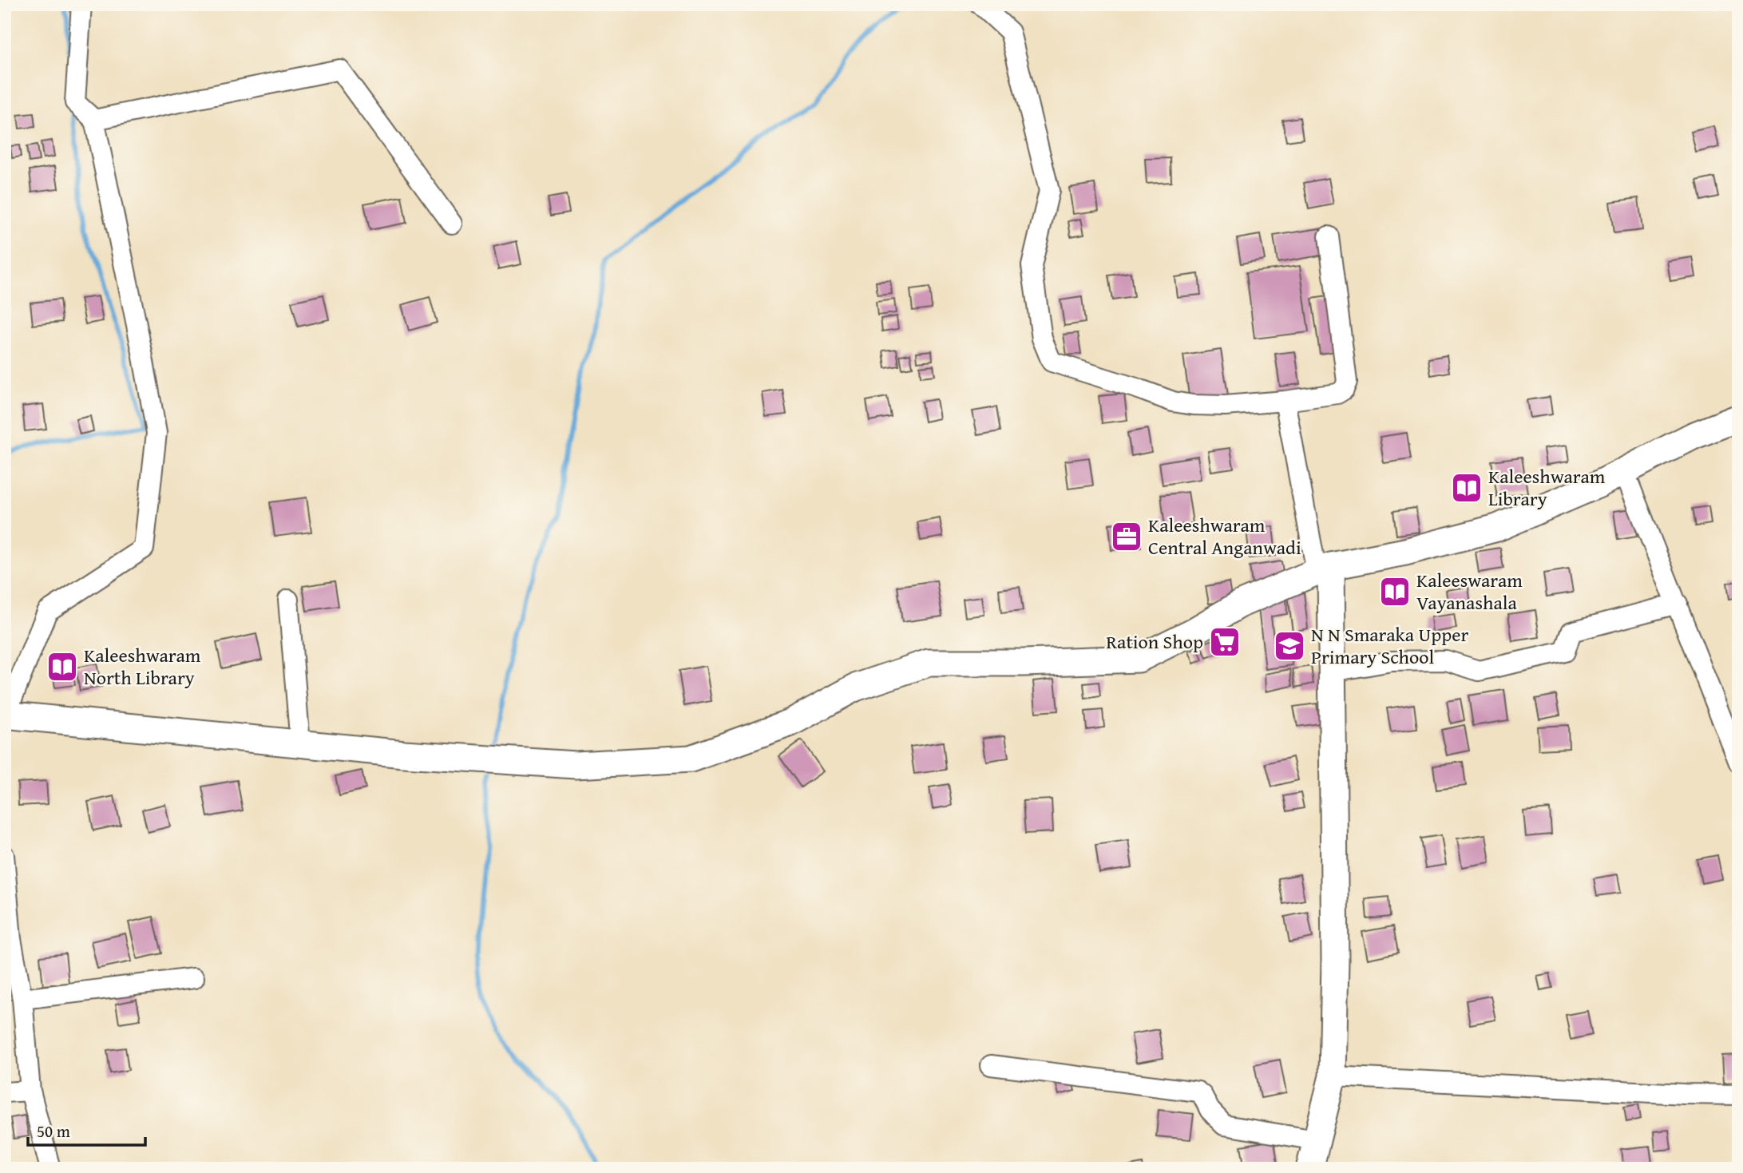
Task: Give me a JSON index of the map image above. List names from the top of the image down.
{
  "places": {
    "library": ["Kaleeshwaram Library", "Kaleeswaram Vayanashala", "Kaleeshwaram North Library"],
    "office": ["Kaleeshwaram Central Anganwadi"],
    "supermarket": ["Ration Shop"],
    "school or university": ["N N Smaraka Upper Primary School"]
  },
  "scale_bar": "50 m"
}
